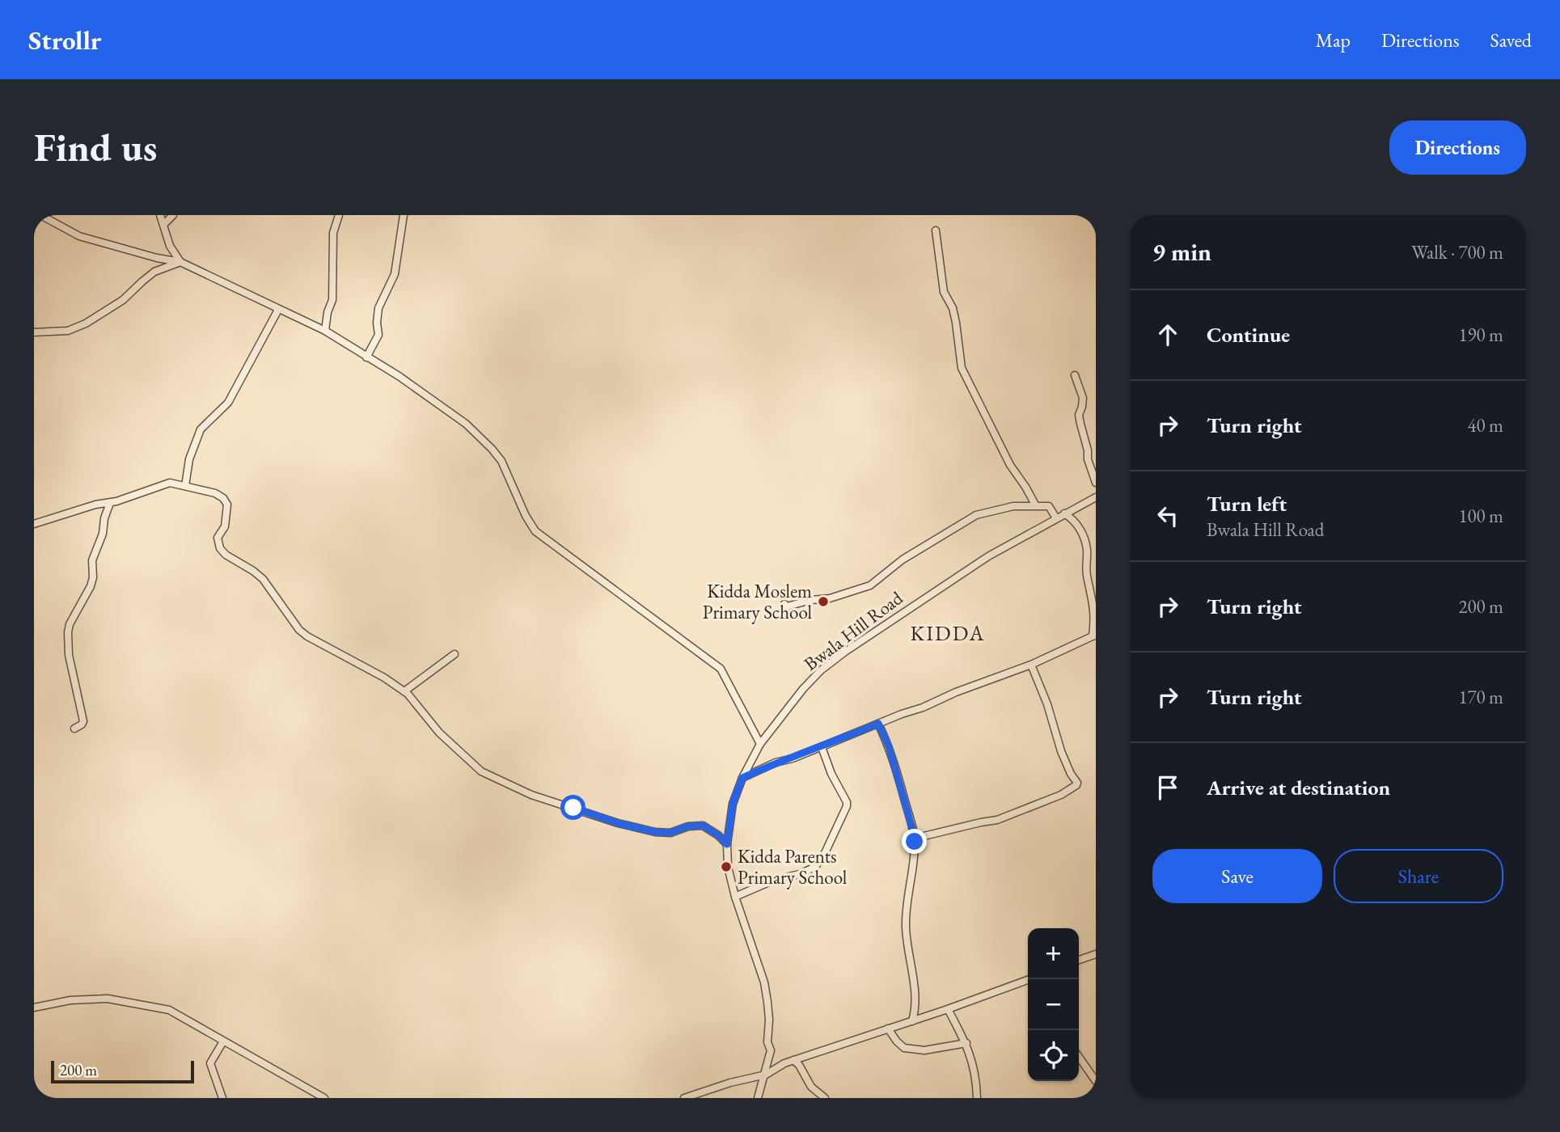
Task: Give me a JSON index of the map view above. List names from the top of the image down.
{
  "streets": {
    "street": ["Bwala Hill Road"]
  },
  "districts": ["KIDDA"],
  "places": ["Kidda Moslem Primary School", "Kidda Parents Primary School"],
  "scale_bar": "200 m",
  "page": {
    "header": "Strollr",
    "nav": ["Map", "Directions", "Saved"],
    "buttons": [
      "Directions",
      ["Save", "Share"]
    ],
    "title": "Find us",
    "heading": ["9 min", "Walk · 700 m"],
    "list": [
      ["Continue", "190 m"],
      ["Turn right", "40 m"],
      ["Turn left", "Bwala Hill Road", "100 m"],
      ["Turn right", "200 m"],
      ["Turn right", "170 m"],
      "Arrive at destination"
    ],
    "map_buttons": ["+", "−"],
    "scale": "200 m"
  }
}
